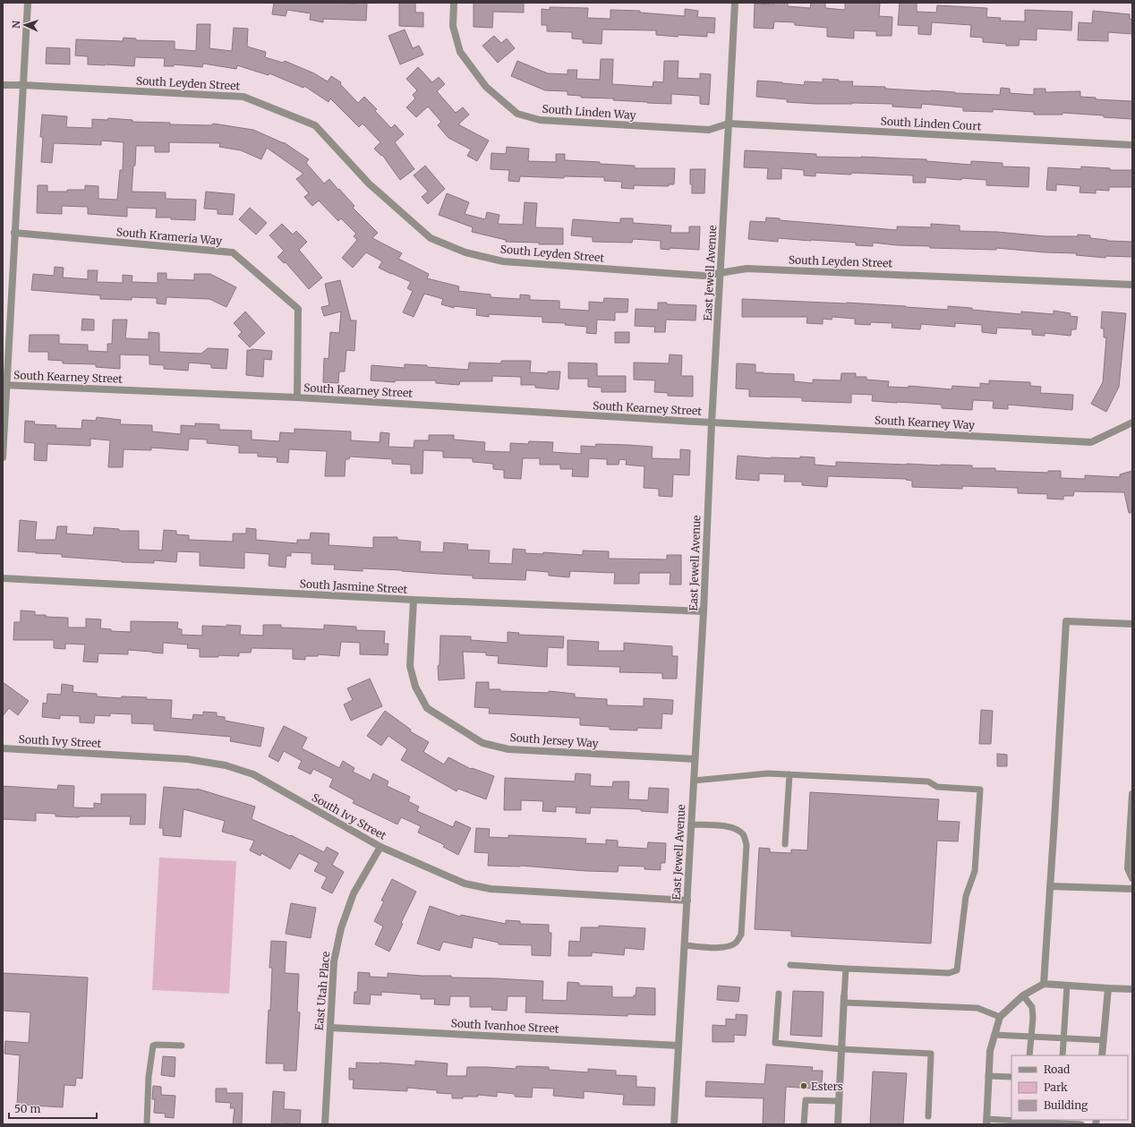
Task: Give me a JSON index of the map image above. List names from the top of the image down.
{
  "streets": {
    "street": [
      "South Leyden Street",
      "South Linden Way",
      "South Linden Court",
      "South Krameria Way",
      "East Jewell Avenue",
      "South Kearney Street",
      "South Kearney Way",
      "South Jasmine Street",
      "South Jersey Way",
      "South Ivy Street",
      "East Utah Place",
      "South Ivanhoe Street"
    ]
  },
  "crossings": [
    ["South Leyden Street", "East Jewell Avenue"],
    ["South Linden Way", "South Linden Court"],
    ["South Linden Way", "East Jewell Avenue"],
    ["South Linden Court", "East Jewell Avenue"],
    ["South Krameria Way", "South Kearney Street"],
    ["East Jewell Avenue", "South Kearney Street"],
    ["East Jewell Avenue", "South Kearney Way"],
    ["East Jewell Avenue", "South Jasmine Street"],
    ["East Jewell Avenue", "South Jersey Way"],
    ["East Jewell Avenue", "South Ivy Street"],
    ["East Jewell Avenue", "South Ivanhoe Street"],
    ["South Kearney Street", "South Kearney Way"],
    ["South Jasmine Street", "South Jersey Way"],
    ["South Ivy Street", "East Utah Place"],
    ["East Utah Place", "South Ivanhoe Street"]
  ],
  "places": ["Esters"],
  "legend": ["Road", "Park", "Building"],
  "scale_bar": "50 m",
  "north": "left"
}
